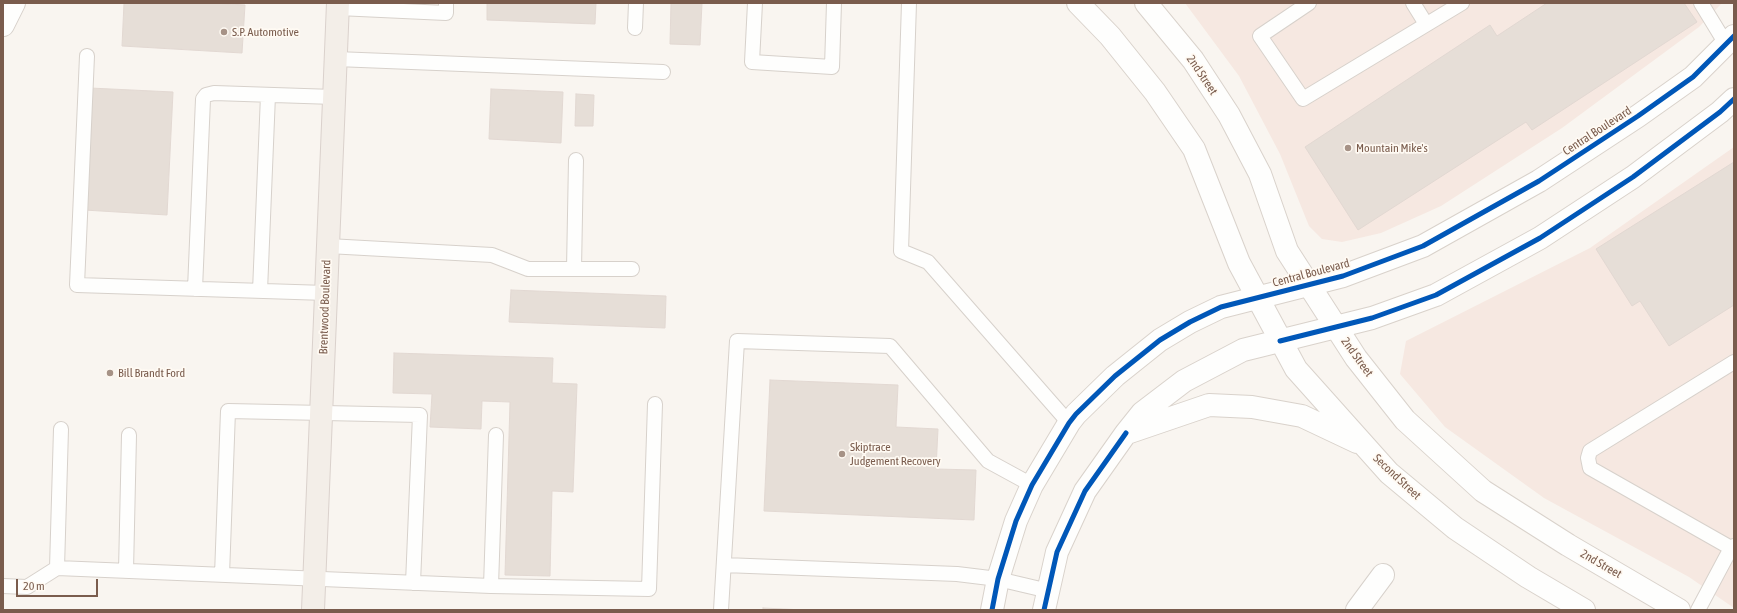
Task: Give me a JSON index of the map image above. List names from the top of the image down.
{
  "streets": {
    "main road": ["Brentwood Boulevard"],
    "street": ["2nd Street", "Central Boulevard", "Second Street"]
  },
  "crossings": [
    ["2nd Street", "Central Boulevard"],
    ["Central Boulevard", "Second Street"]
  ],
  "places": [
    "S.P. Automotive",
    "Mountain Mike's",
    "Bill Brandt Ford",
    "Skiptrace Judgement Recovery"
  ],
  "scale_bar": "20 m"
}
